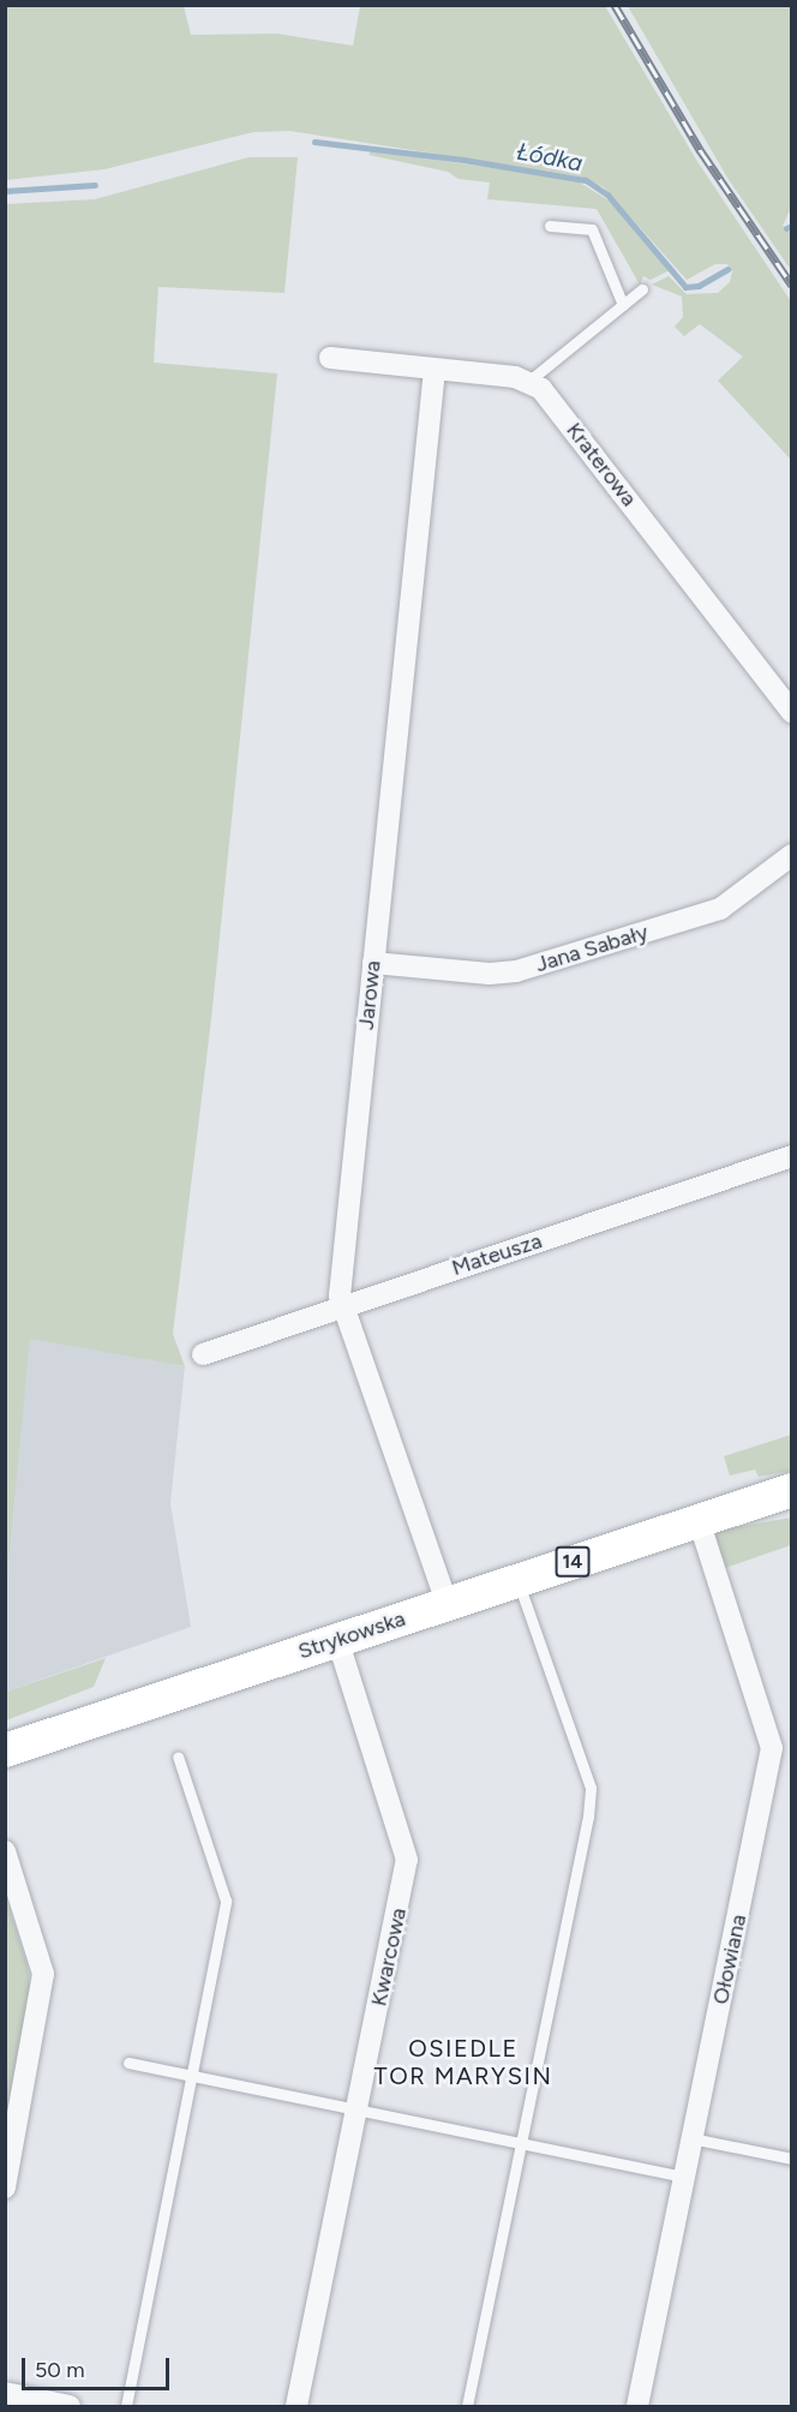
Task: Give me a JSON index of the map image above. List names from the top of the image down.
{
  "streets": {
    "main road": ["14", "Strykowska"],
    "street": [
      "Kraterowa",
      "Jana Sabały",
      "Jarowa",
      "Mateusza",
      "Kwarcowa",
      "Ołowiana"
    ]
  },
  "crossings": [
    ["Jana Sabały", "Jarowa"],
    ["Jarowa", "Mateusza"],
    ["Jarowa", "Strykowska"],
    ["Strykowska", "Kwarcowa"],
    ["Strykowska", "Ołowiana"]
  ],
  "districts": ["OSIEDLE TOR MARYSIN"],
  "water": ["Łódka"],
  "scale_bar": "50 m"
}
